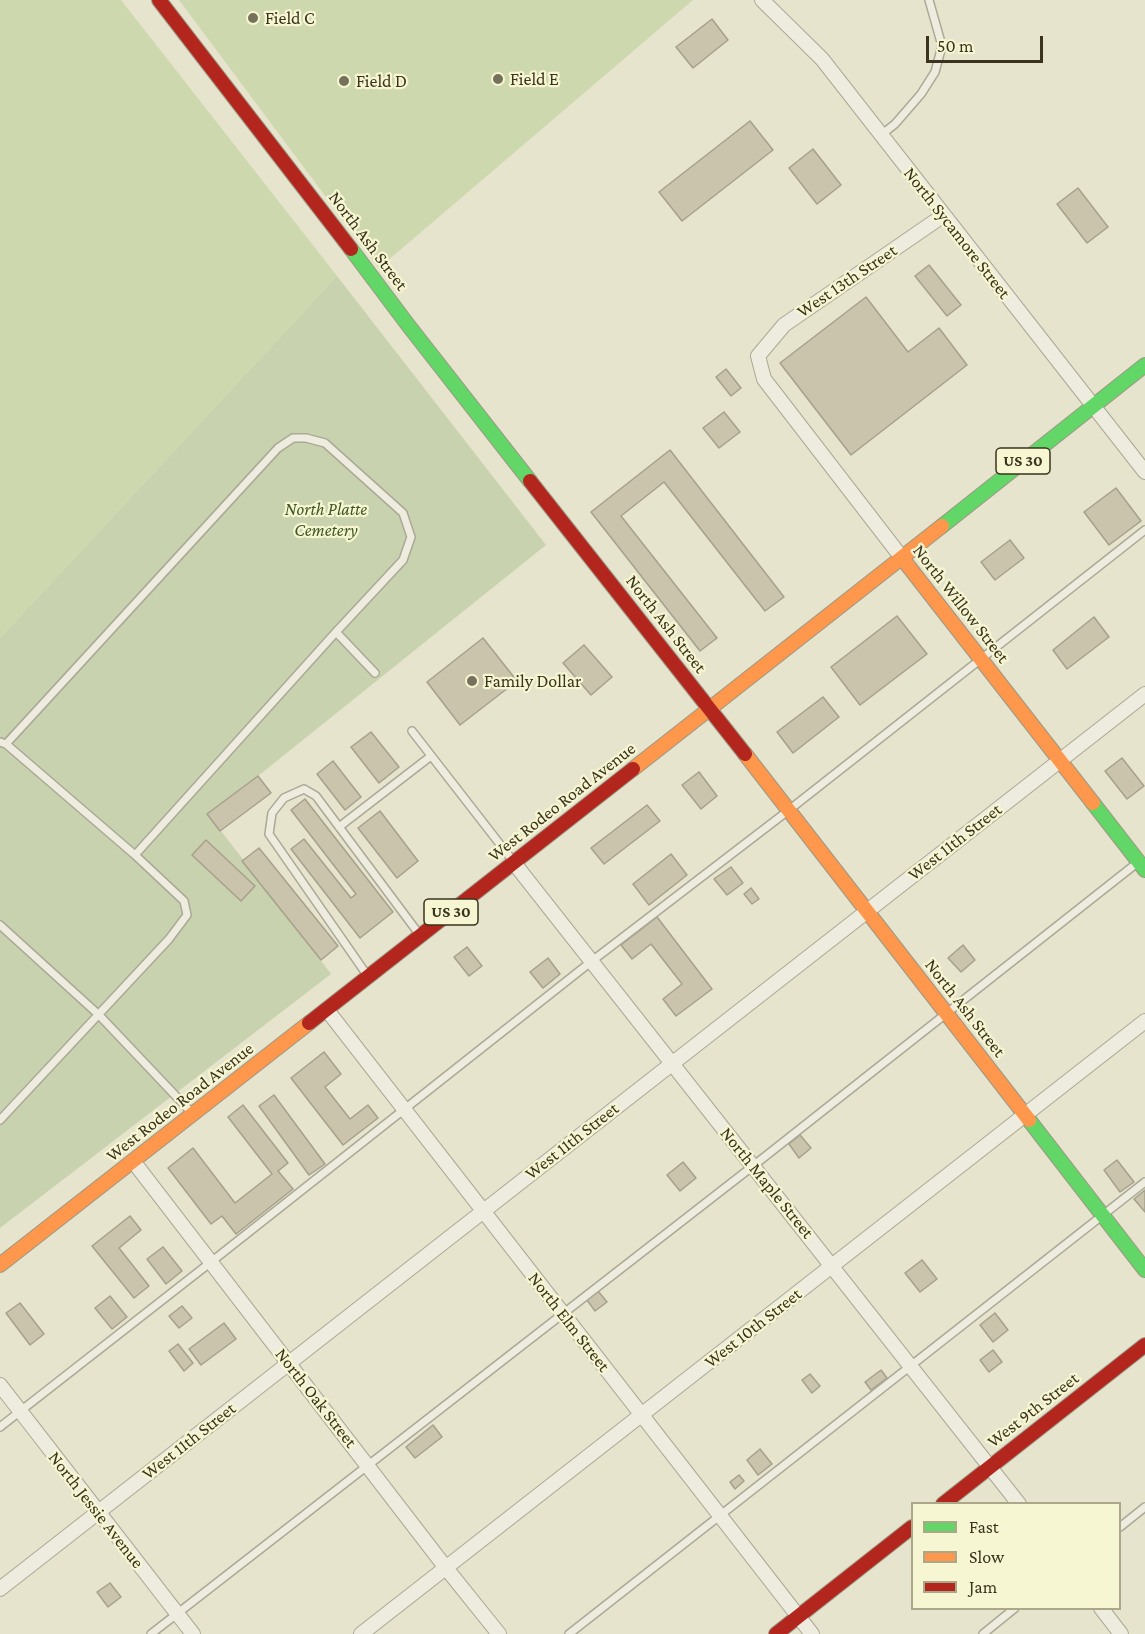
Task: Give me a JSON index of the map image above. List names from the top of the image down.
{
  "streets": {
    "street": [
      "North Sycamore Street",
      "North Ash Street",
      "West 13th Street",
      "US 30",
      "North Willow Street",
      "West Rodeo Road Avenue",
      "West 11th Street",
      "North Maple Street",
      "North Elm Street",
      "West 10th Street",
      "North Oak Street",
      "West 9th Street",
      "North Jessie Avenue"
    ]
  },
  "crossings": [
    ["North Sycamore Street", "West 13th Street"],
    ["North Sycamore Street", "West Rodeo Road Avenue"],
    ["North Ash Street", "West Rodeo Road Avenue"],
    ["North Ash Street", "West 11th Street"],
    ["North Ash Street", "West 10th Street"],
    ["West 13th Street", "North Willow Street"],
    ["North Willow Street", "West Rodeo Road Avenue"],
    ["North Willow Street", "West 11th Street"],
    ["West Rodeo Road Avenue", "North Maple Street"],
    ["West Rodeo Road Avenue", "North Elm Street"],
    ["West Rodeo Road Avenue", "North Oak Street"],
    ["West 11th Street", "North Maple Street"],
    ["West 11th Street", "North Elm Street"],
    ["West 11th Street", "North Oak Street"],
    ["West 11th Street", "North Jessie Avenue"],
    ["North Maple Street", "West 10th Street"],
    ["North Maple Street", "West 9th Street"],
    ["North Elm Street", "West 10th Street"],
    ["West 10th Street", "North Oak Street"]
  ],
  "parks": ["North Platte Cemetery"],
  "places": [
    "Field C",
    "Field E",
    "Field D",
    "Family Dollar"
  ],
  "legend": ["Fast", "Slow", "Jam"],
  "scale_bar": "50 m"
}
